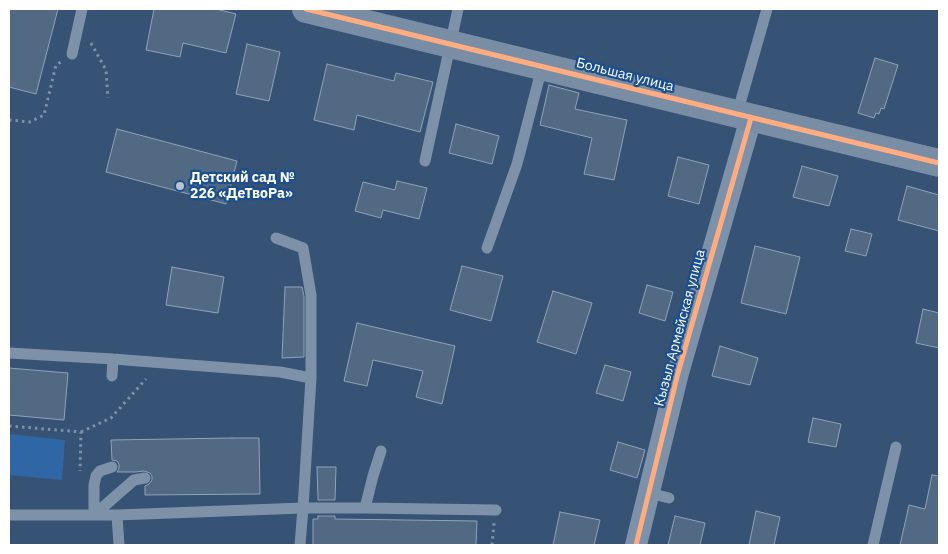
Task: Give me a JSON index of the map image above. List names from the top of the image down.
{
  "streets": {
    "street": ["Большая улица", "Кызыл Армейская улица"]
  },
  "crossings": [
    ["Большая улица", "Кызыл Армейская улица"]
  ],
  "places": ["Детский сад № 226 «ДеТвоРа»"]
}
